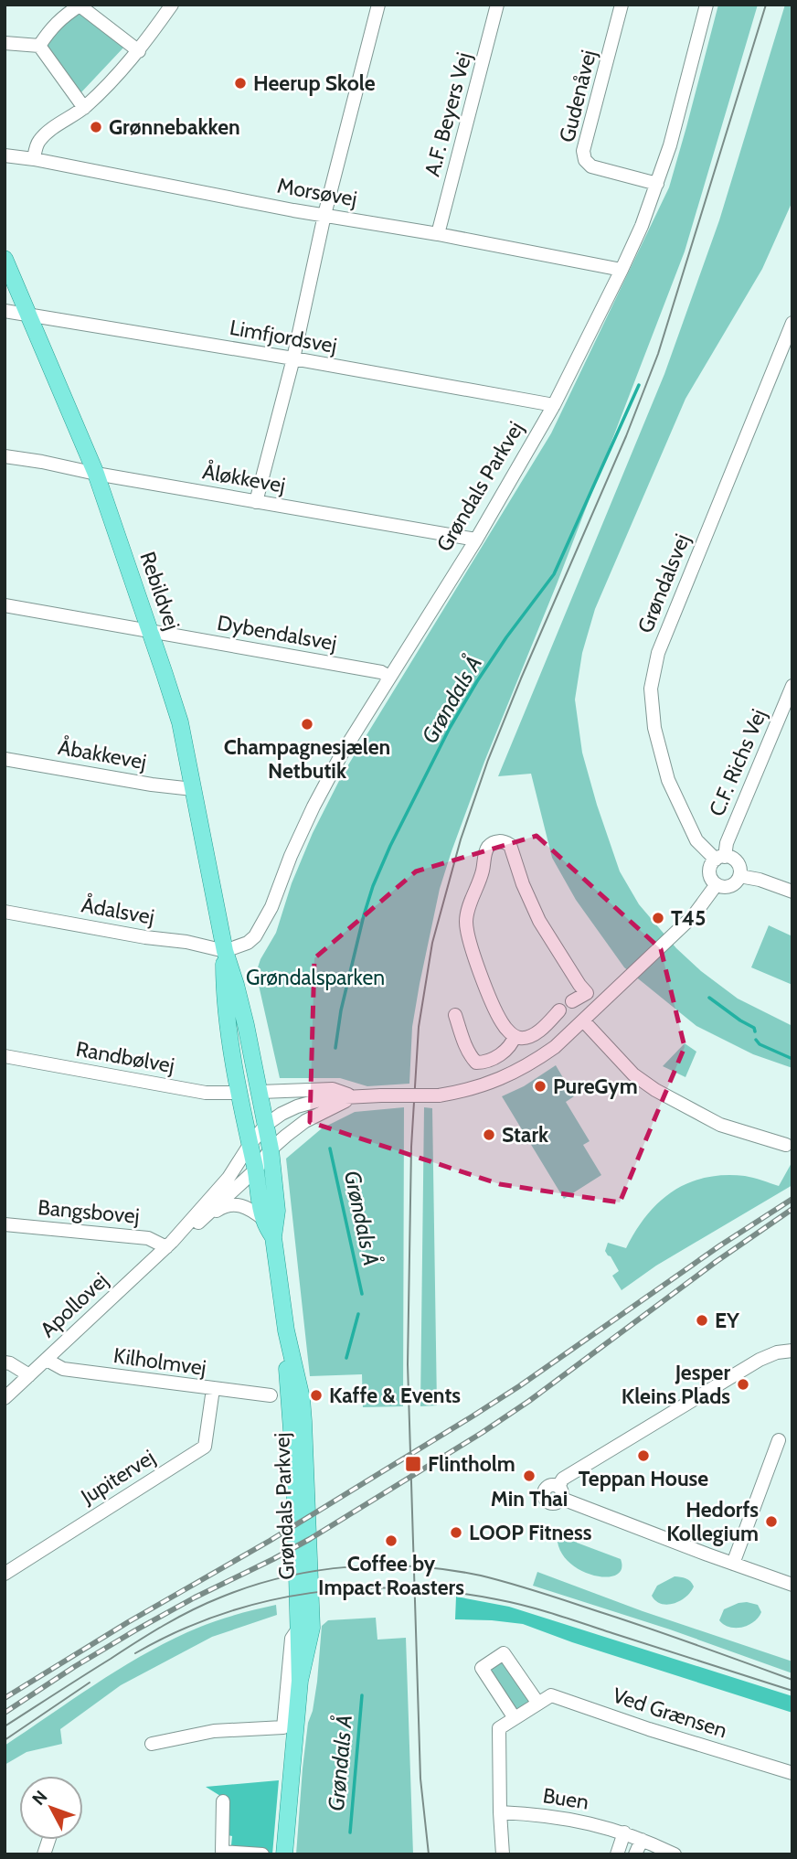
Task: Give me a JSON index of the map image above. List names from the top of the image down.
{
  "streets": {
    "main road": ["Grøndals Parkvej", "Rebildvej"],
    "street": [
      "Gudenåvej",
      "A.F. Beyers Vej",
      "Morsøvej",
      "Limfjordsvej",
      "Åløkkevej",
      "Grøndalsvej",
      "Dybendalsvej",
      "Åbakkevej",
      "C.F. Richs Vej",
      "Ådalsvej",
      "Randbølvej",
      "Bangsbovej",
      "Apollovej",
      "Kilholmvej",
      "Jupitervej",
      "Ved Grænsen",
      "Buen"
    ]
  },
  "crossings": [
    ["Gudenåvej", "Grøndals Parkvej"],
    ["A.F. Beyers Vej", "Morsøvej"],
    ["Morsøvej", "Grøndals Parkvej"],
    ["Limfjordsvej", "Grøndals Parkvej"],
    ["Limfjordsvej", "Rebildvej"],
    ["Åløkkevej", "Grøndals Parkvej"],
    ["Åløkkevej", "Rebildvej"],
    ["Grøndals Parkvej", "Rebildvej"],
    ["Grøndals Parkvej", "Dybendalsvej"],
    ["Grøndals Parkvej", "Ådalsvej"],
    ["Grøndals Parkvej", "Randbølvej"],
    ["Grøndals Parkvej", "Apollovej"],
    ["Grøndalsvej", "C.F. Richs Vej"],
    ["Rebildvej", "Dybendalsvej"],
    ["Rebildvej", "Åbakkevej"],
    ["Rebildvej", "Ådalsvej"],
    ["Bangsbovej", "Apollovej"],
    ["Apollovej", "Kilholmvej"],
    ["Kilholmvej", "Jupitervej"],
    ["Ved Grænsen", "Buen"]
  ],
  "water": ["Grøndals Å"],
  "parks": ["Grøndalsparken"],
  "places": {
    "other": [
      "Heerup Skole",
      "Grønnebakken",
      "Champagnesjælen Netbutik",
      "T45",
      "PureGym",
      "Stark",
      "EY",
      "Jesper Kleins Plads",
      "Kaffe & Events",
      "Teppan House",
      "Min Thai",
      "Hedorfs Kollegium",
      "LOOP Fitness",
      "Coffee by Impact Roasters"
    ],
    "transit": ["Flintholm"]
  },
  "north": "top left"
}
